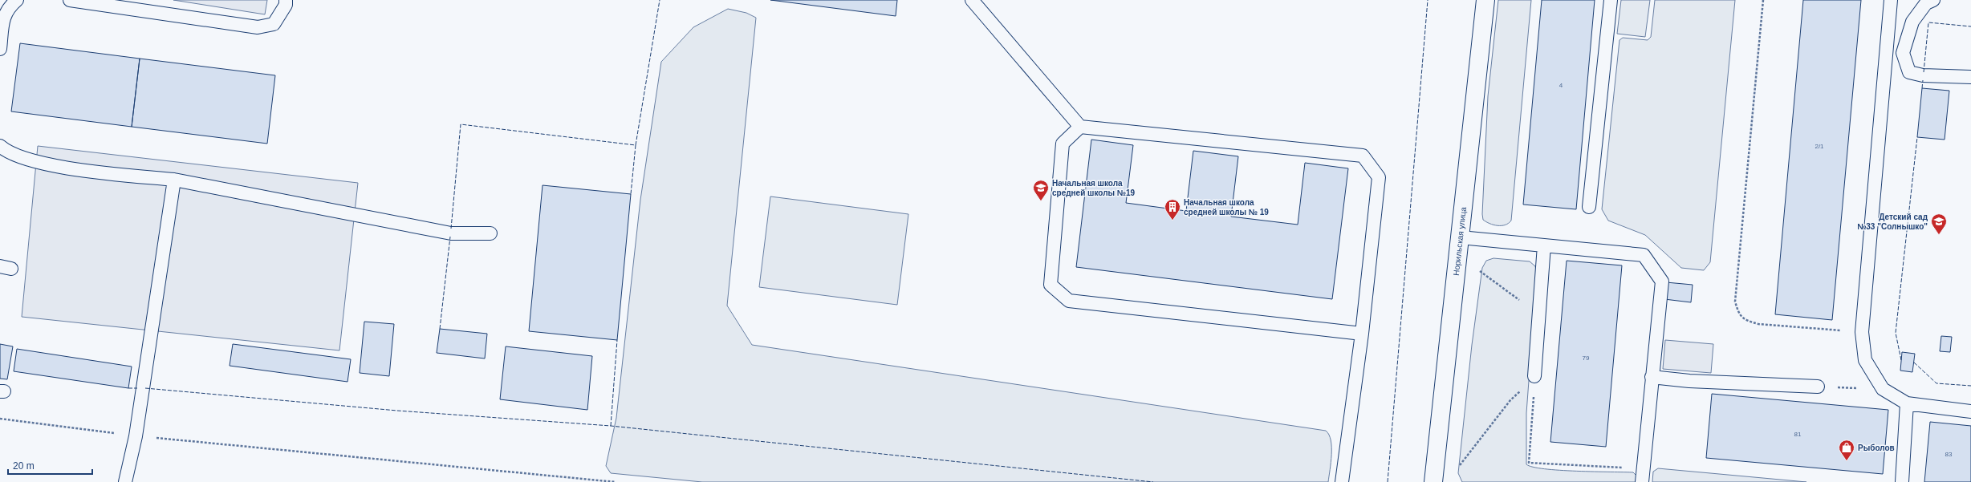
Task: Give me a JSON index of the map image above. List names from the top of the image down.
{
  "streets": {
    "street": ["Норильская улица"]
  },
  "places": {
    "school or university": ["Начальная школа средней школы №19", "Детский сад №33 \"Солнышко\""],
    "building": ["Начальная школа средней школы № 19"],
    "shop": ["Рыболов"]
  },
  "house_numbers": [
    "4",
    "2/1",
    "79",
    "81",
    "83"
  ],
  "scale_bar": "20 m"
}
